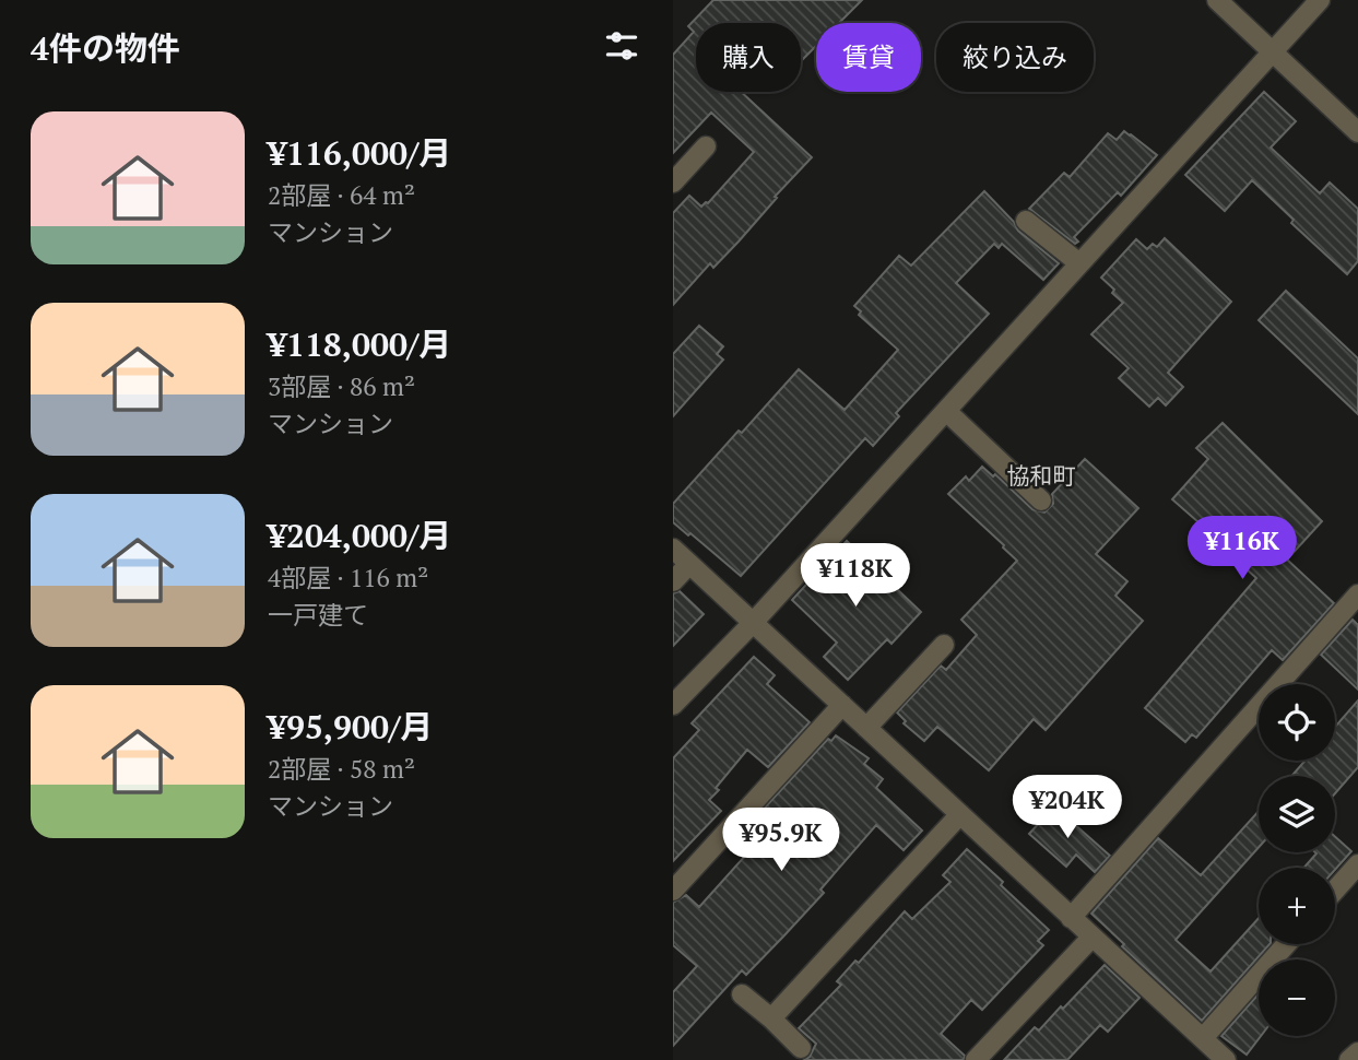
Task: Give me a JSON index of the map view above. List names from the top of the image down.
{
  "districts": ["協和町"],
  "page": {
    "heading": "4件の物件",
    "chip": ["購入", "賃貸", "絞り込み"],
    "list": [
      {
        "name": "¥116,000/月",
        "note": "2部屋 · 64 m² · マンション"
      },
      {
        "name": "¥118,000/月",
        "note": "3部屋 · 86 m² · マンション"
      },
      {
        "name": "¥204,000/月",
        "note": "4部屋 · 116 m² · 一戸建て"
      },
      {
        "name": "¥95,900/月",
        "note": "2部屋 · 58 m² · マンション"
      }
    ],
    "price": [
      "¥116K",
      "¥118K",
      "¥204K",
      "¥95.9K"
    ],
    "map_buttons": ["+", "−"]
  }
}
